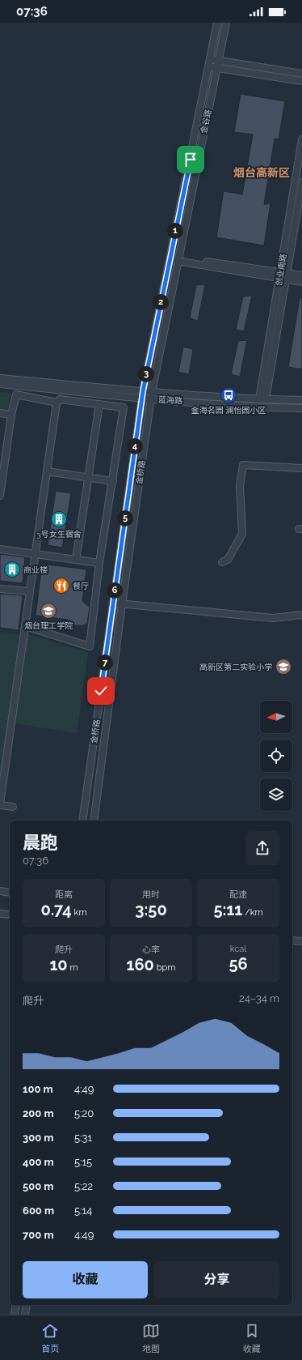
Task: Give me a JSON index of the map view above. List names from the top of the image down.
{
  "streets": {
    "street": [
      "金谷路",
      "创业南路",
      "蓝海路",
      "金桥路"
    ]
  },
  "crossings": [
    ["金谷路", "蓝海路"],
    ["金谷路", "金桥路"],
    ["创业南路", "蓝海路"],
    ["蓝海路", "金桥路"]
  ],
  "districts": ["烟台高新区"],
  "places": {
    "bus stop": ["金海名园 澜怡园小区"],
    "building": ["3号女生宿舍", "商业楼"],
    "restaurant": ["餐厅"],
    "school or university": ["烟台理工学院", "高新区第二实验小学"]
  },
  "north": "left",
  "page": {
    "status": "07:36",
    "pins": [
      "1",
      "2",
      "3",
      "4",
      "5",
      "6",
      "7"
    ],
    "heading": ["晨跑", "07:36"],
    "stats": [
      ["距离", "0.74 km"],
      ["用时", "3:50"],
      ["配速", "5:11 /km"],
      ["爬升", "10 m"],
      ["心率", "160 bpm"],
      ["kcal", "56"]
    ],
    "chart": ["爬升", "24–34 m"],
    "list": [
      {
        "name": "100 m",
        "note": "4:49"
      },
      {
        "name": "200 m",
        "note": "5:20"
      },
      {
        "name": "300 m",
        "note": "5:31"
      },
      {
        "name": "400 m",
        "note": "5:15"
      },
      {
        "name": "500 m",
        "note": "5:22"
      },
      {
        "name": "600 m",
        "note": "5:14"
      },
      {
        "name": "700 m",
        "note": "4:49"
      }
    ],
    "buttons": ["收藏", "分享"],
    "tabs": ["首页", "地图", "收藏"]
  }
}
